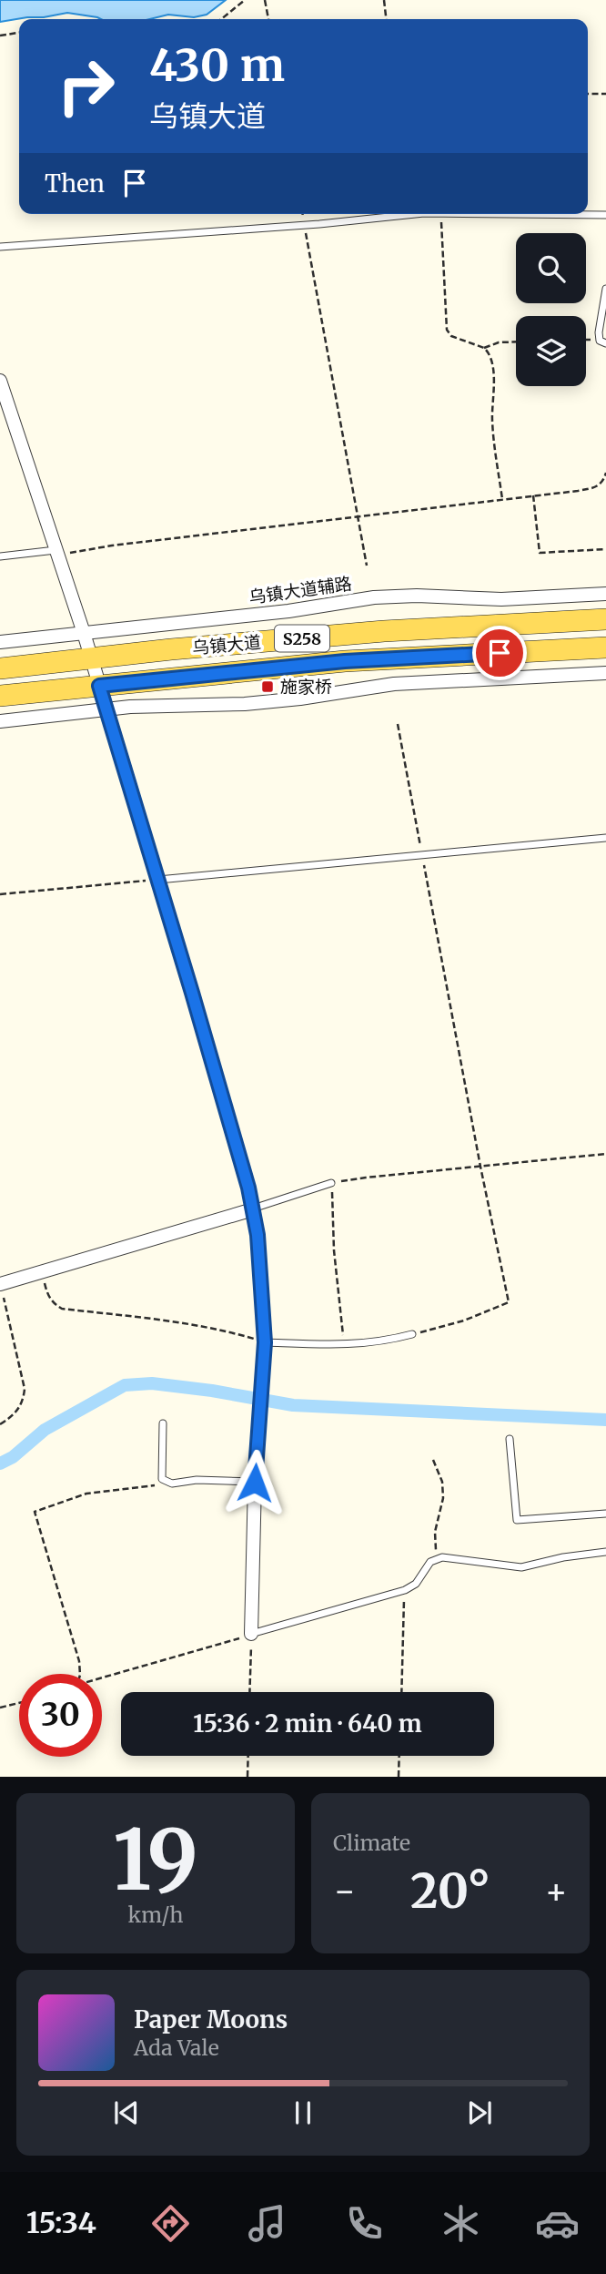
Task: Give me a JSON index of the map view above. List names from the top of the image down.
{
  "streets": {
    "main road": ["S258", "乌镇大道"],
    "street": ["乌镇大道辅路"]
  },
  "places": {
    "transit": ["施家桥"]
  },
  "page": {
    "turn": ["430 m", "乌镇大道"],
    "then": "Then",
    "limit": "30",
    "trip": "15:36 · 2 min · 640 m",
    "tile": [
      ["19", "km/h"],
      "Climate"
    ],
    "heat": ["−", "20°", "+"],
    "song": ["Paper Moons", "Ada Vale"],
    "tabs": "15:34"
  }
}
